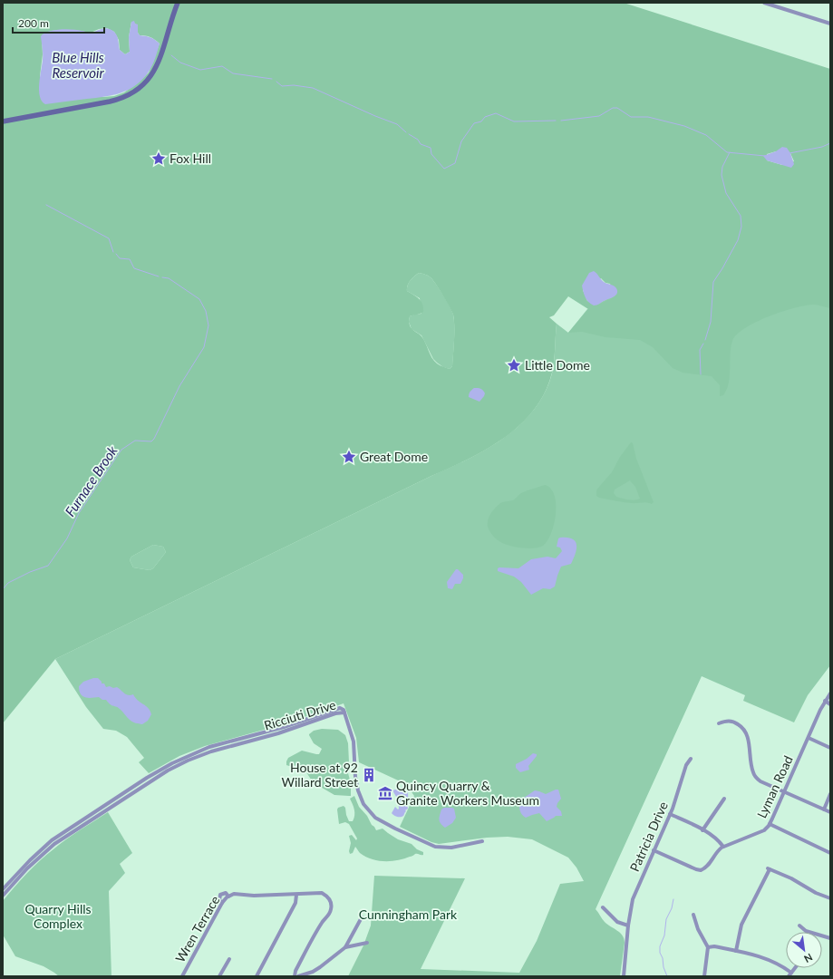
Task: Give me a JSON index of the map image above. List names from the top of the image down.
{
  "streets": {
    "street": [
      "Ricciuti Drive",
      "Lyman Road",
      "Patricia Drive",
      "Wren Terrace"
    ]
  },
  "crossings": [
    ["Lyman Road", "Patricia Drive"]
  ],
  "water": ["Blue Hills Reservoir", "Furnace Brook"],
  "parks": ["Quarry Hills Complex", "Cunningham Park"],
  "places": {
    "place": ["Fox Hill", "Little Dome", "Great Dome"],
    "building": ["House at 92 Willard Street"],
    "museum": ["Quincy Quarry & Granite Workers Museum"]
  },
  "scale_bar": "200 m",
  "north": "bottom right"
}
